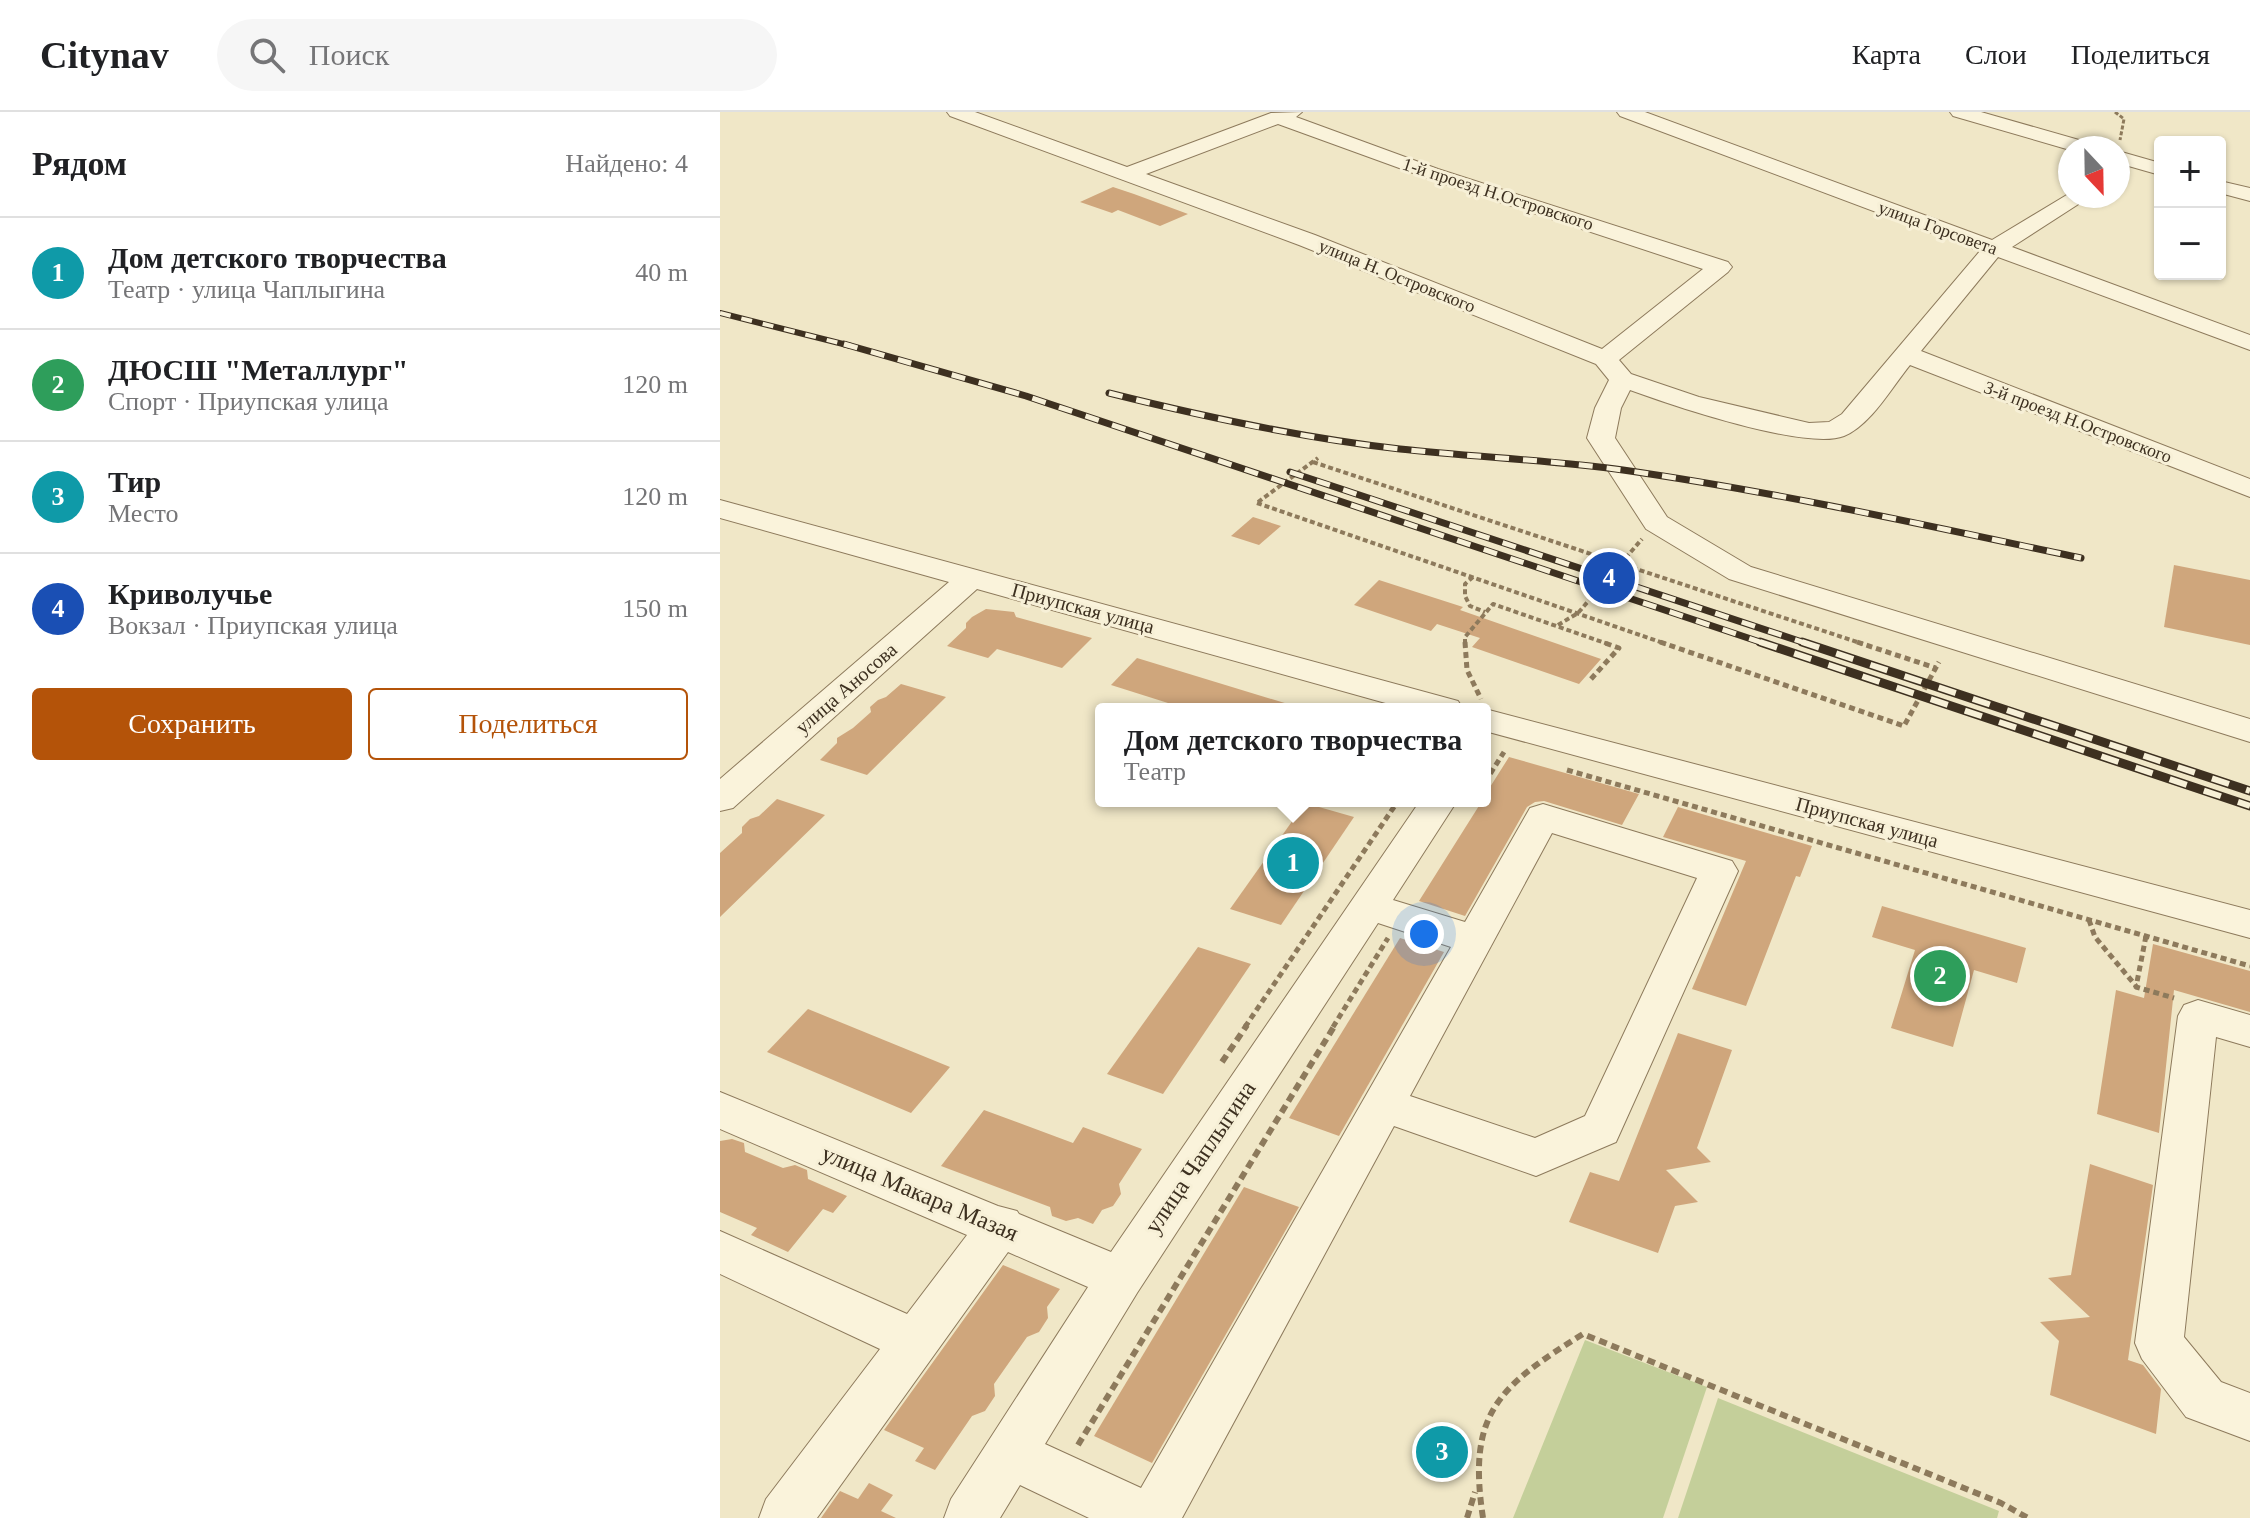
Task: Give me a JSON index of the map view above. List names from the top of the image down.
{
  "streets": {
    "street": [
      "1-й проезд Н.Островского",
      "улица Горсовета",
      "улица Н. Островского",
      "3-й проезд Н.Островского",
      "Приупская улица",
      "улица Аносова",
      "улица Чаплыгина",
      "улица Макара Мазая"
    ]
  },
  "crossings": [
    ["1-й проезд Н.Островского", "улица Н. Островского"],
    ["улица Н. Островского", "3-й проезд Н.Островского"],
    ["Приупская улица", "улица Аносова"],
    ["улица Чаплыгина", "улица Макара Мазая"]
  ],
  "north": "bottom",
  "page": {
    "header": "Citynav",
    "search": "Поиск",
    "nav": ["Карта", "Слои", "Поделиться"],
    "heading": ["Рядом", "Найдено: 4"],
    "map_buttons": ["+", "−"],
    "list": [
      {
        "mark": "1",
        "name": "Дом детского творчества",
        "note": "Театр · улица Чаплыгина",
        "value": "40 m"
      },
      {
        "mark": "2",
        "name": "ДЮСШ \"Металлург\"",
        "note": "Спорт · Приупская улица",
        "value": "120 m"
      },
      {
        "mark": "3",
        "name": "Тир",
        "note": "Место",
        "value": "120 m"
      },
      {
        "mark": "4",
        "name": "Криволучье",
        "note": "Вокзал · Приупская улица",
        "value": "150 m"
      }
    ],
    "pins": [
      "4",
      "1",
      "2",
      "3"
    ],
    "buttons": ["Сохранить", "Поделиться"],
    "popup": ["Дом детского творчества", "Театр"]
  }
}
